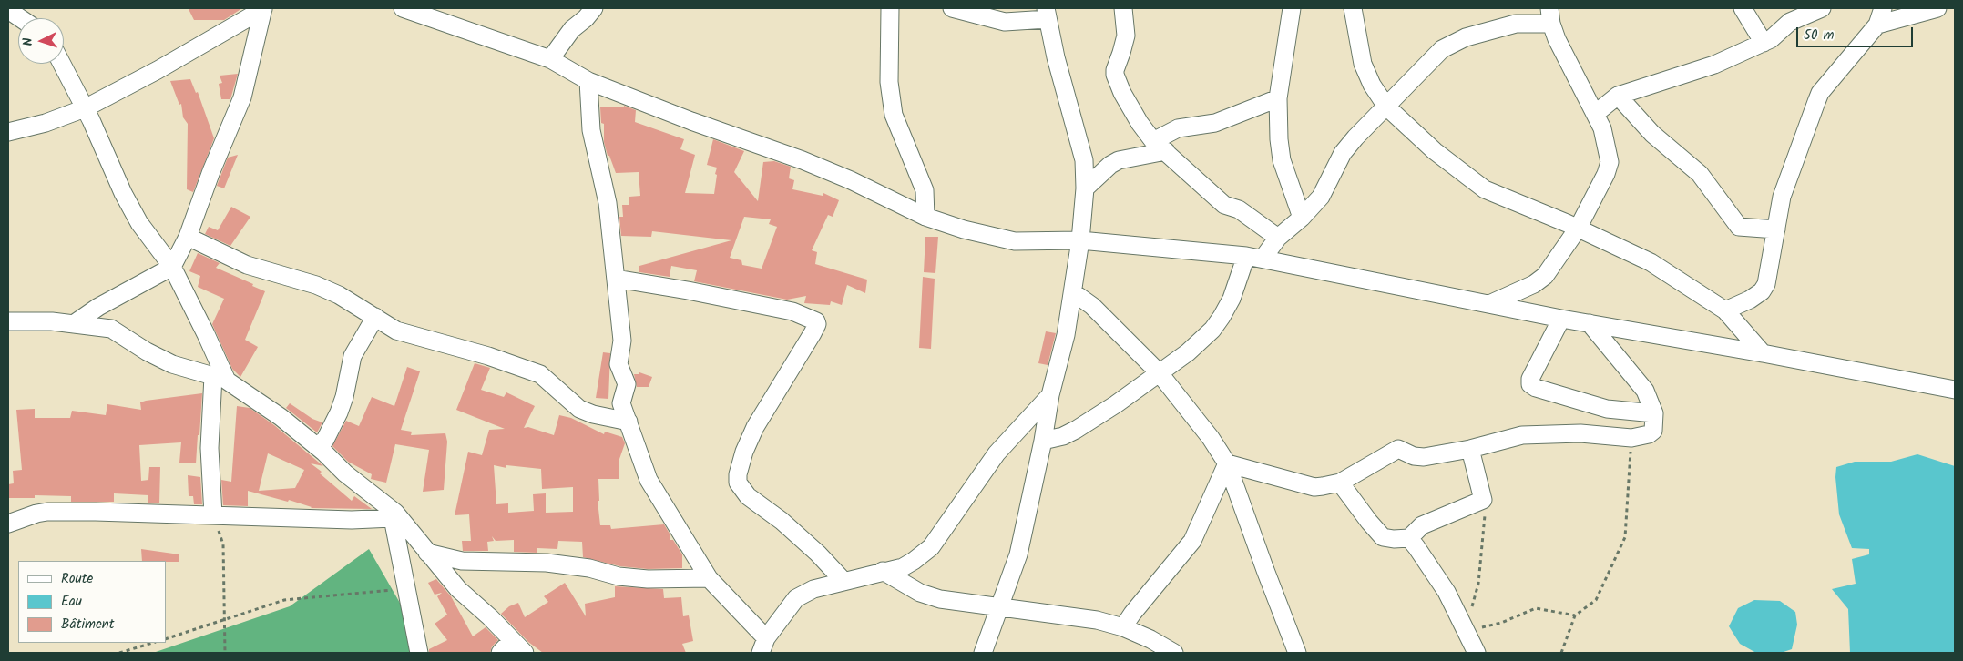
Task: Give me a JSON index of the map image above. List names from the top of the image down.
{
  "legend": ["Route", "Eau", "Bâtiment"],
  "scale_bar": "50 m",
  "north": "left"
}
